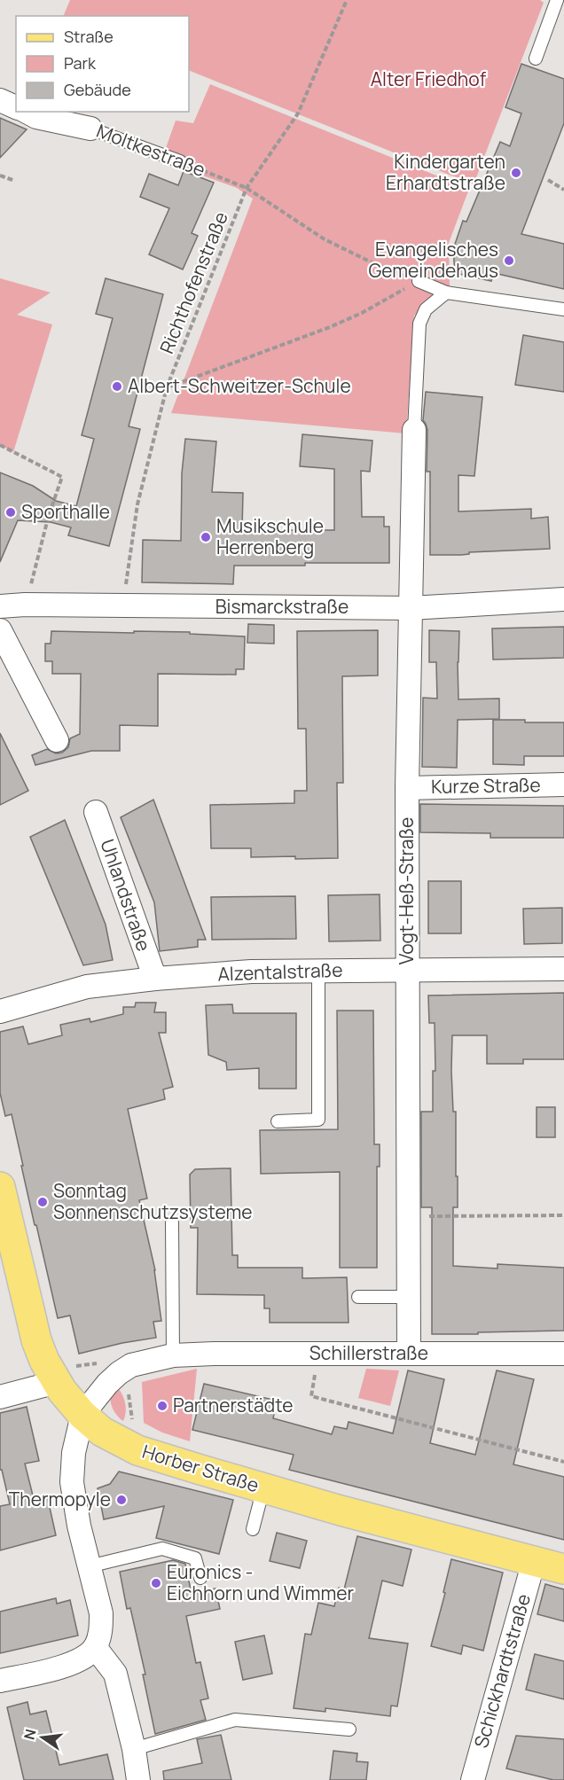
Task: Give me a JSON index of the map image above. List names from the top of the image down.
{
  "streets": {
    "main road": ["Horber Straße"],
    "street": [
      "Moltkestraße",
      "Bismarckstraße",
      "Kurze Straße",
      "Vogt-Heß-Straße",
      "Uhlandstraße",
      "Alzentalstraße",
      "Schillerstraße",
      "Schickhardtstraße"
    ],
    "path": ["Richthofenstraße"]
  },
  "crossings": [
    ["Moltkestraße", "Richthofenstraße"],
    ["Richthofenstraße", "Bismarckstraße"],
    ["Bismarckstraße", "Vogt-Heß-Straße"],
    ["Kurze Straße", "Vogt-Heß-Straße"],
    ["Vogt-Heß-Straße", "Alzentalstraße"],
    ["Vogt-Heß-Straße", "Schillerstraße"],
    ["Uhlandstraße", "Alzentalstraße"],
    ["Schillerstraße", "Horber Straße"],
    ["Horber Straße", "Schickhardtstraße"]
  ],
  "parks": ["Alter Friedhof"],
  "places": [
    "Kindergarten Erhardtstraße",
    "Evangelisches Gemeindehaus",
    "Albert-Schweitzer-Schule",
    "Sporthalle",
    "Musikschule Herrenberg",
    "Sonntag Sonnenschutzsysteme",
    "Partnerstädte",
    "Thermopyle",
    "Euronics - Eichhorn und Wimmer"
  ],
  "legend": ["Straße", "Park", "Gebäude"],
  "north": "left"
}
